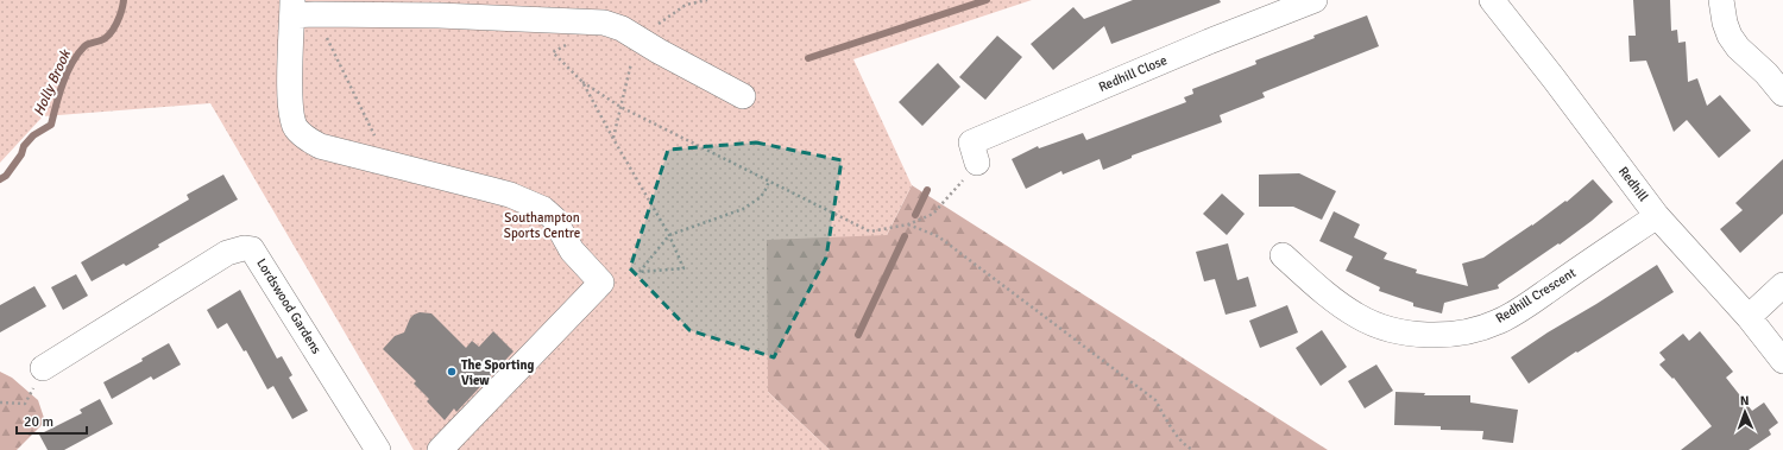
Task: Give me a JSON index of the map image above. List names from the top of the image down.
{
  "streets": {
    "street": [
      "Redhill Close",
      "Redhill",
      "Redhill Crescent",
      "Lordswood Gardens"
    ]
  },
  "crossings": [
    ["Redhill", "Redhill Crescent"]
  ],
  "water": ["Holly Brook"],
  "parks": ["Southampton Sports Centre"],
  "places": ["The Sporting View"],
  "scale_bar": "20 m",
  "north": "top"
}
